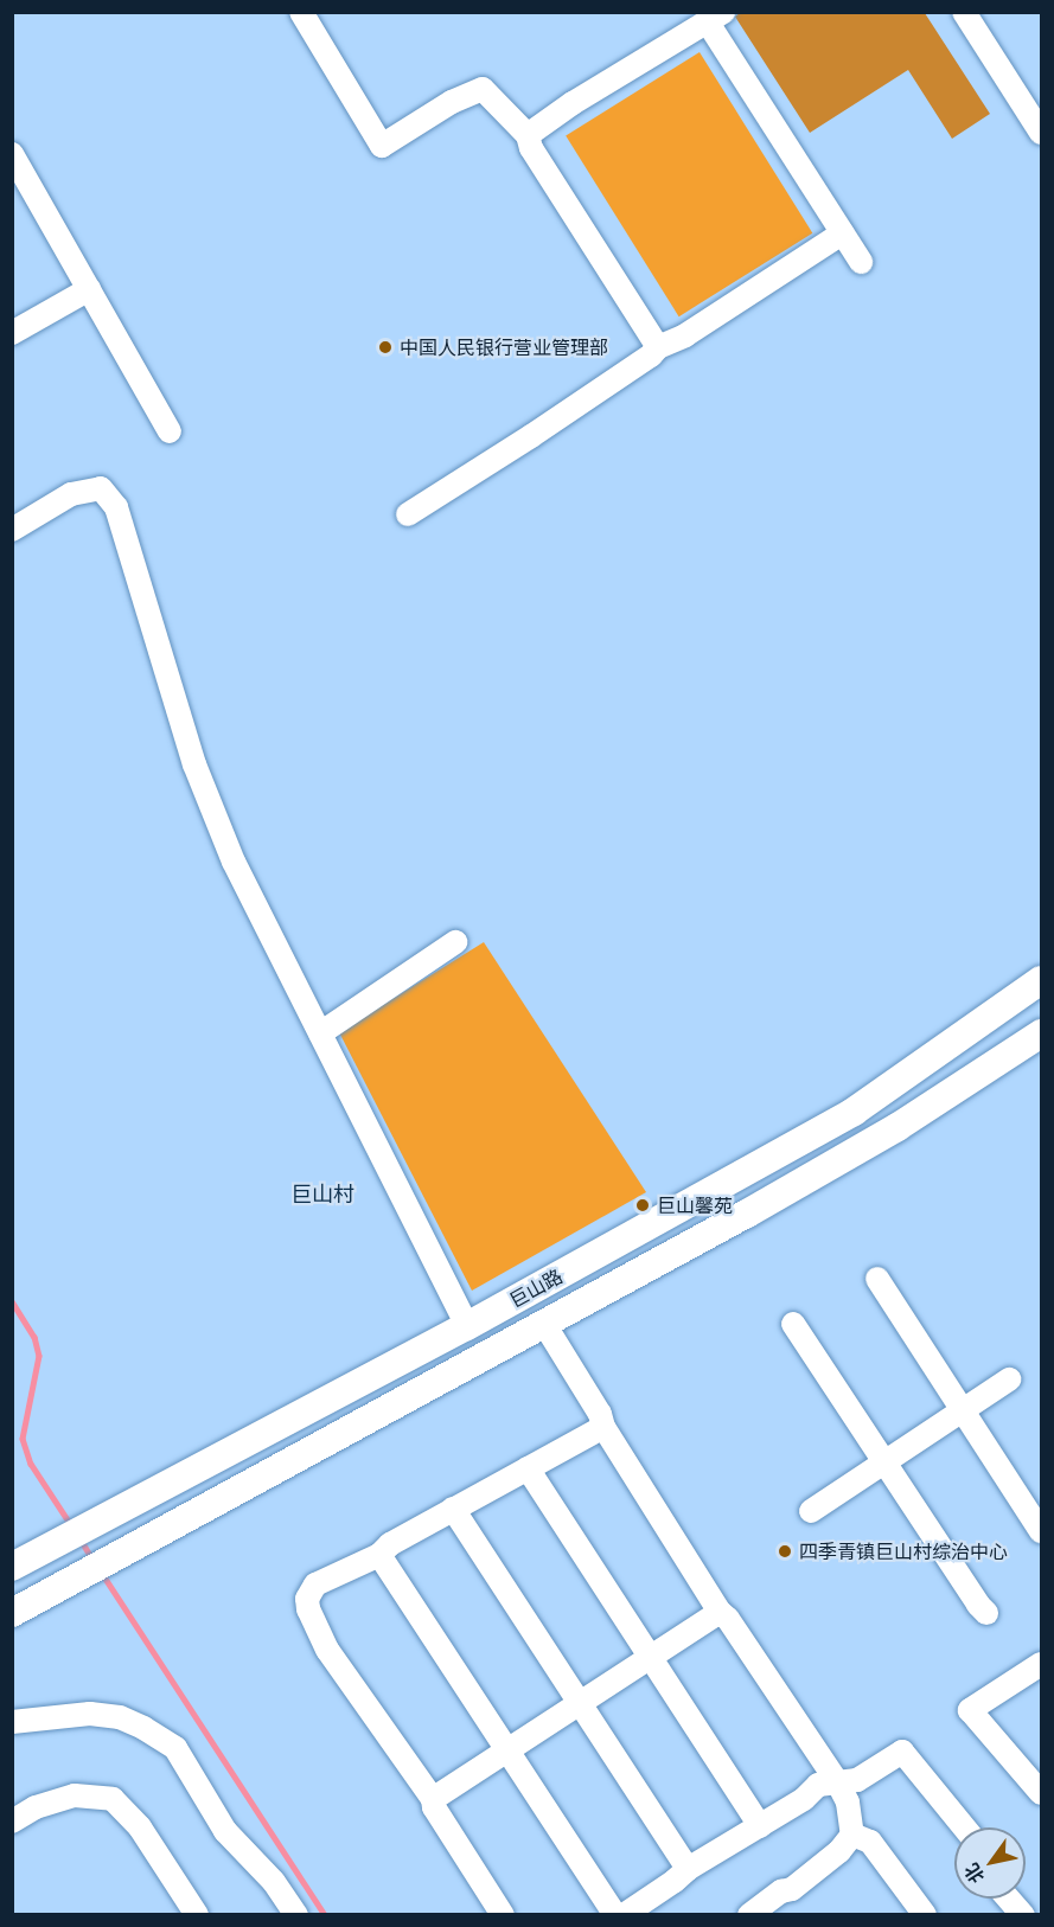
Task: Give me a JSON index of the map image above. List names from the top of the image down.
{
  "streets": {
    "main road": ["巨山路"]
  },
  "districts": ["巨山村"],
  "places": ["中国人民银行营业管理部", "巨山馨苑", "四季青镇巨山村综治中心"],
  "north": "bottom left"
}
